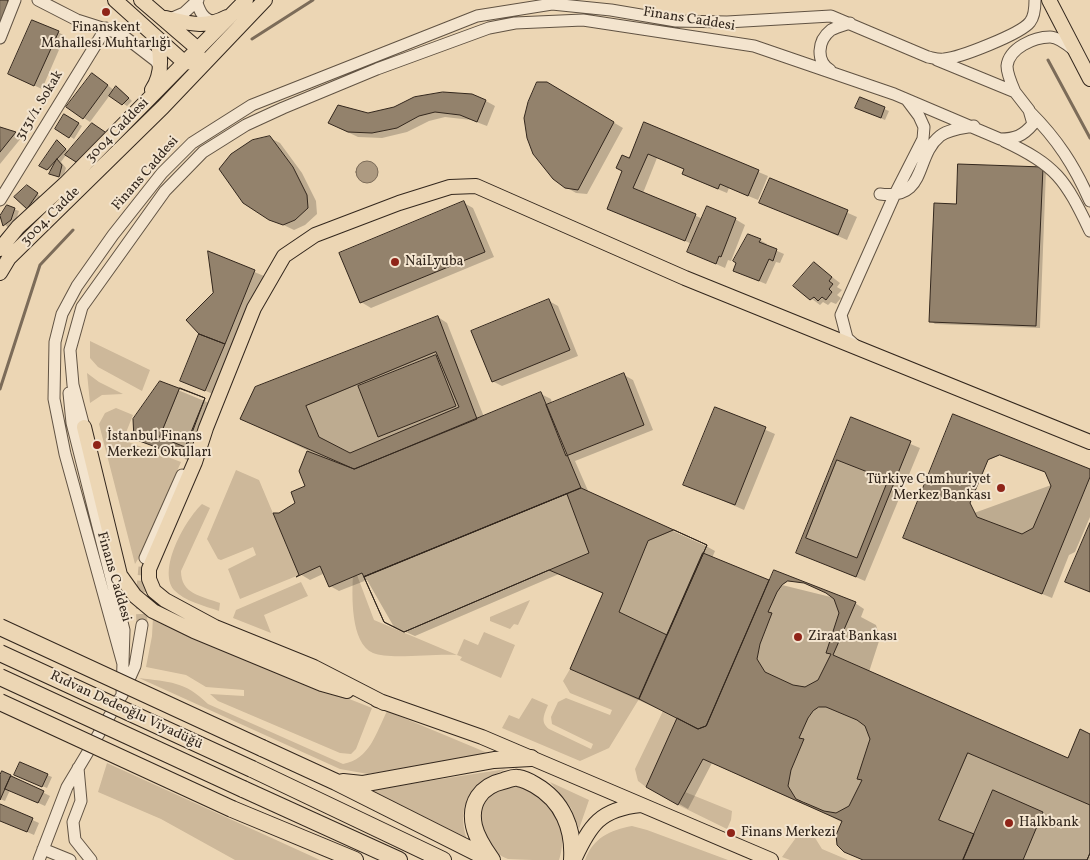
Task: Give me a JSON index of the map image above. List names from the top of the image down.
{
  "streets": {
    "highway": ["Rıdvan Dedeoğlu Viyadüğü"],
    "main road": ["3004 Caddesi", "3004. Cadde"],
    "street": ["Finans Caddesi", "3131/1. Sokak"]
  },
  "places": [
    "Finanskent Mahallesi Muhtarlığı",
    "NaiLyuba",
    "İstanbul Finans Merkezi Okulları",
    "Türkiye Cumhuriyet Merkez Bankası",
    "Ziraat Bankası",
    "Halkbank",
    "Finans Merkezi"
  ]
}
